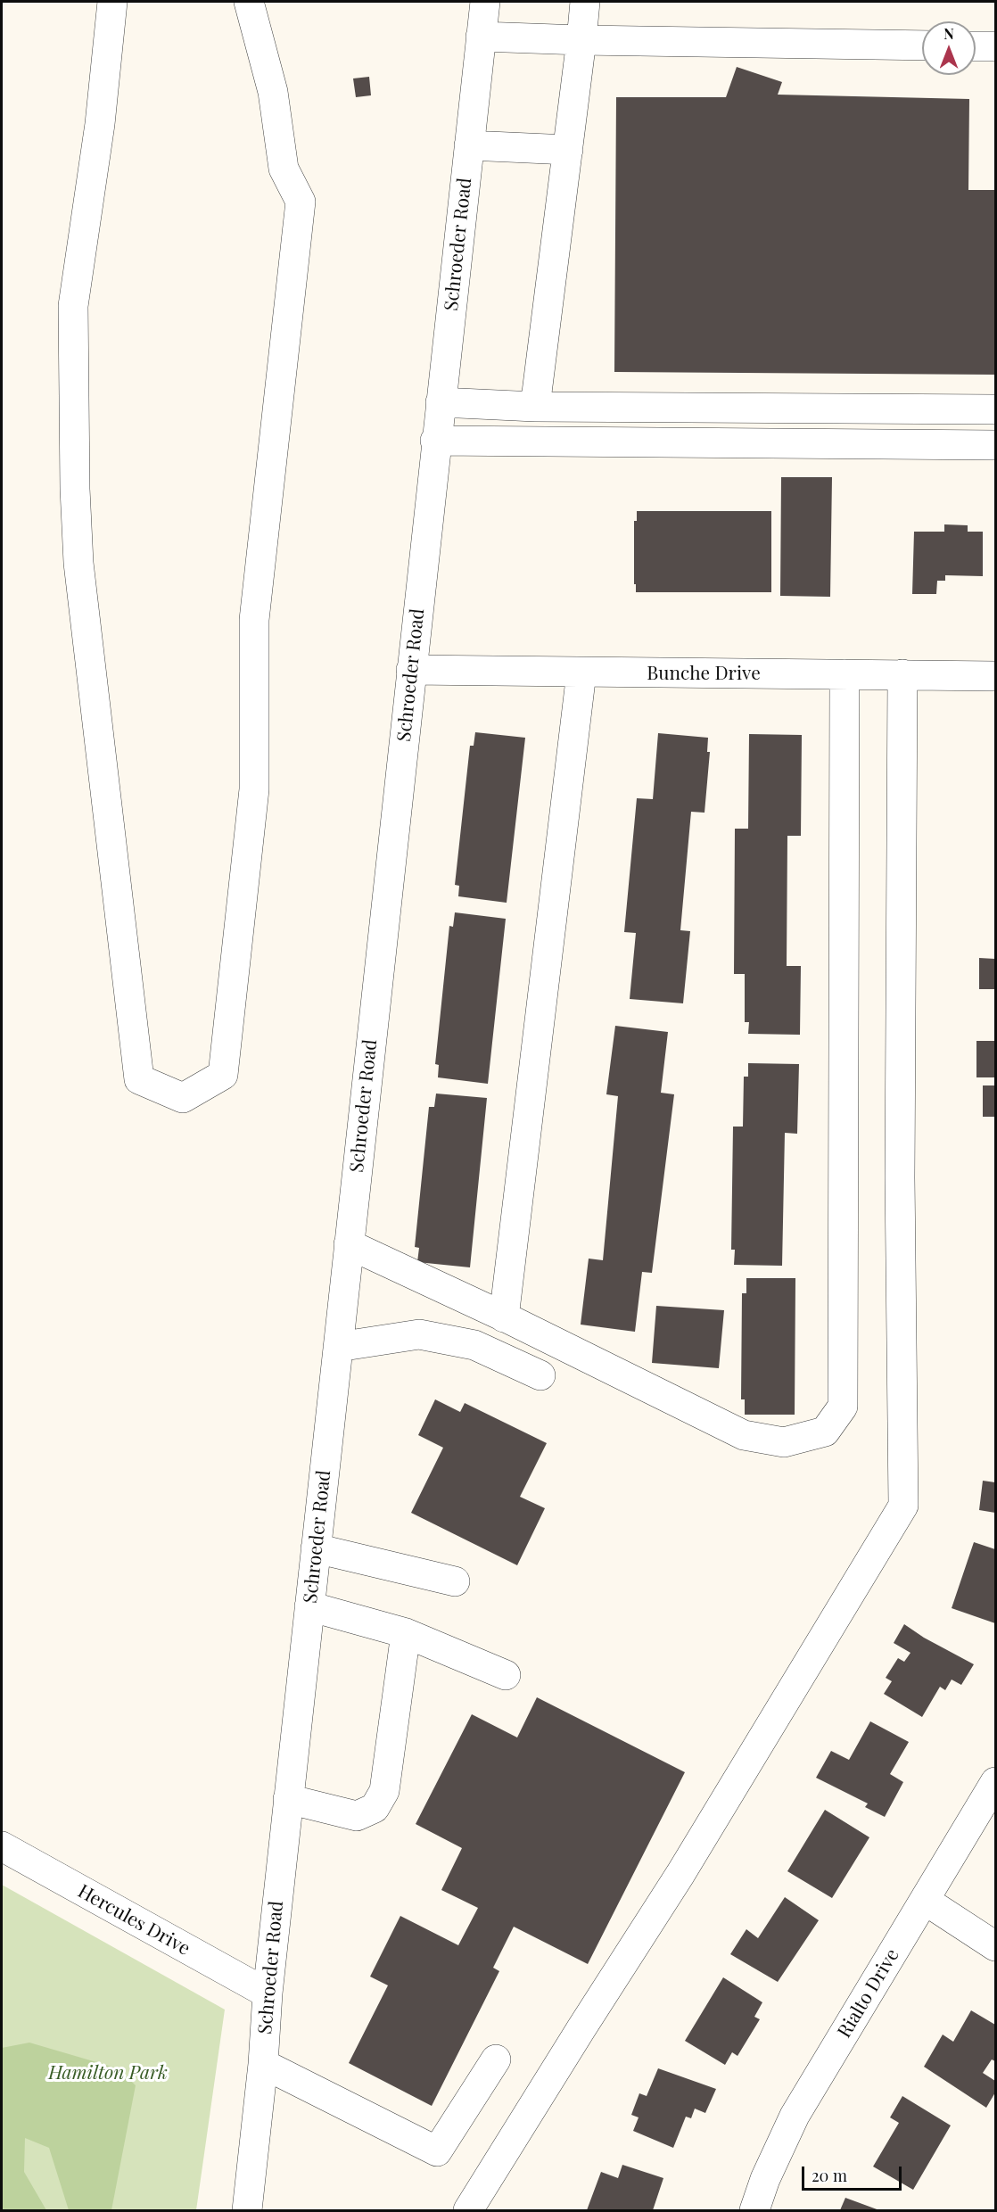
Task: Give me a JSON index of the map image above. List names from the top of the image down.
{
  "streets": {
    "street": [
      "Schroeder Road",
      "Bunche Drive",
      "Hercules Drive",
      "Rialto Drive"
    ]
  },
  "crossings": [
    ["Schroeder Road", "Bunche Drive"],
    ["Schroeder Road", "Hercules Drive"]
  ],
  "parks": ["Hamilton Park"],
  "scale_bar": "20 m",
  "north": "top"
}
